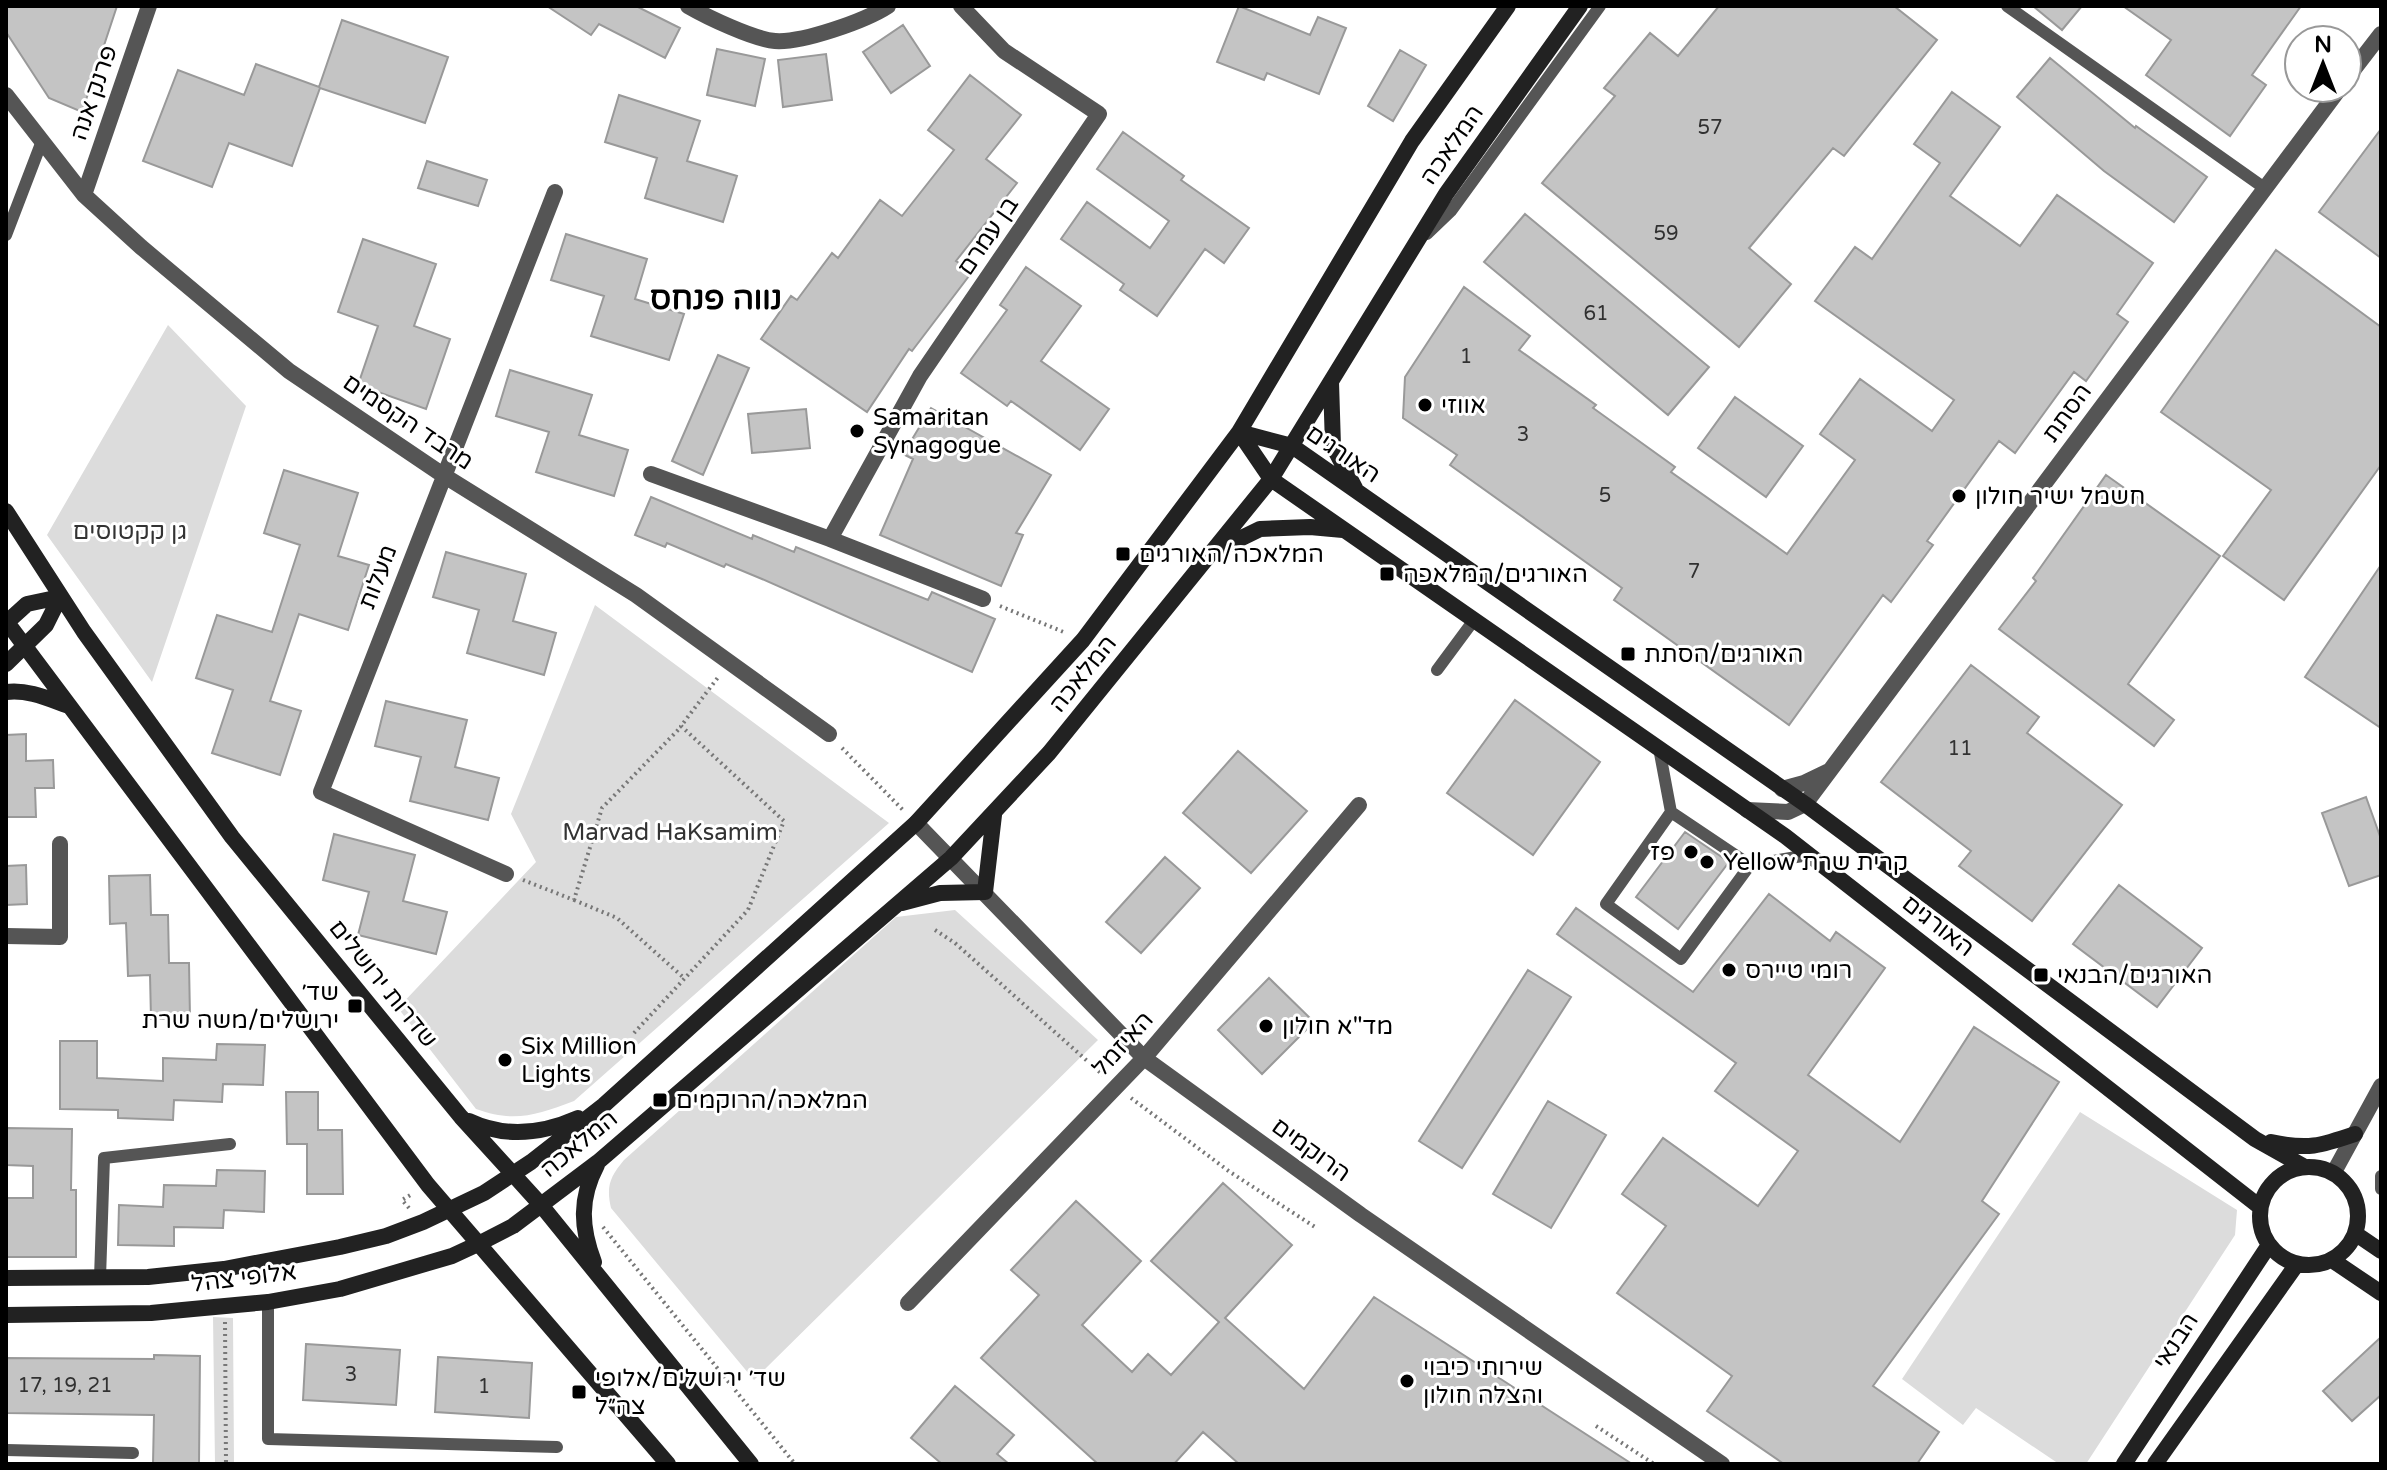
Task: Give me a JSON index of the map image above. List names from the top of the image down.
{
  "streets": {
    "main road": [
      "המלאכה",
      "האורגים",
      "שדרות ירושלים",
      "אלופי צהל",
      "הבנאי"
    ],
    "street": [
      "פרנק אנה",
      "בן עמרם",
      "הסתת",
      "מרבד הקסמים",
      "מעלות",
      "האיזמל",
      "הרוקמים"
    ]
  },
  "crossings": [
    ["פרנק אנה", "מרבד הקסמים"],
    ["המלאכה", "האורגים"],
    ["המלאכה", "שדרות ירושלים"],
    ["המלאכה", "הרוקמים"],
    ["המלאכה", "אלופי צהל"],
    ["הסתת", "האורגים"],
    ["מרבד הקסמים", "מעלות"],
    ["האורגים", "הבנאי"],
    ["האיזמל", "הרוקמים"]
  ],
  "districts": ["נווה פנחס"],
  "parks": ["גן קקטוסים", "Marvad HaKsamim"],
  "places": {
    "other": [
      "אווזי",
      "Samaritan Synagogue",
      "חשמל ישיר חולון",
      "פז",
      "Yellow קרית שרת",
      "רומי טיירס",
      "מד\"א חולון",
      "Six Million Lights",
      "שירותי כיבוי והצלה חולון"
    ],
    "transit": [
      "המלאכה/האורגים",
      "האורגים/המלאכה",
      "האורגים/הסתת",
      "האורגים/הבנאי",
      "שד׳ ירושלים/משה שרת",
      "המלאכה/הרוקמים",
      "שד׳ ירושלים/אלופי צה״ל"
    ]
  },
  "house_numbers": [
    "57",
    "59",
    "61",
    "1",
    "3",
    "5",
    "7",
    "11",
    "3",
    "17, 19, 21",
    "1"
  ],
  "north": "top"
}
